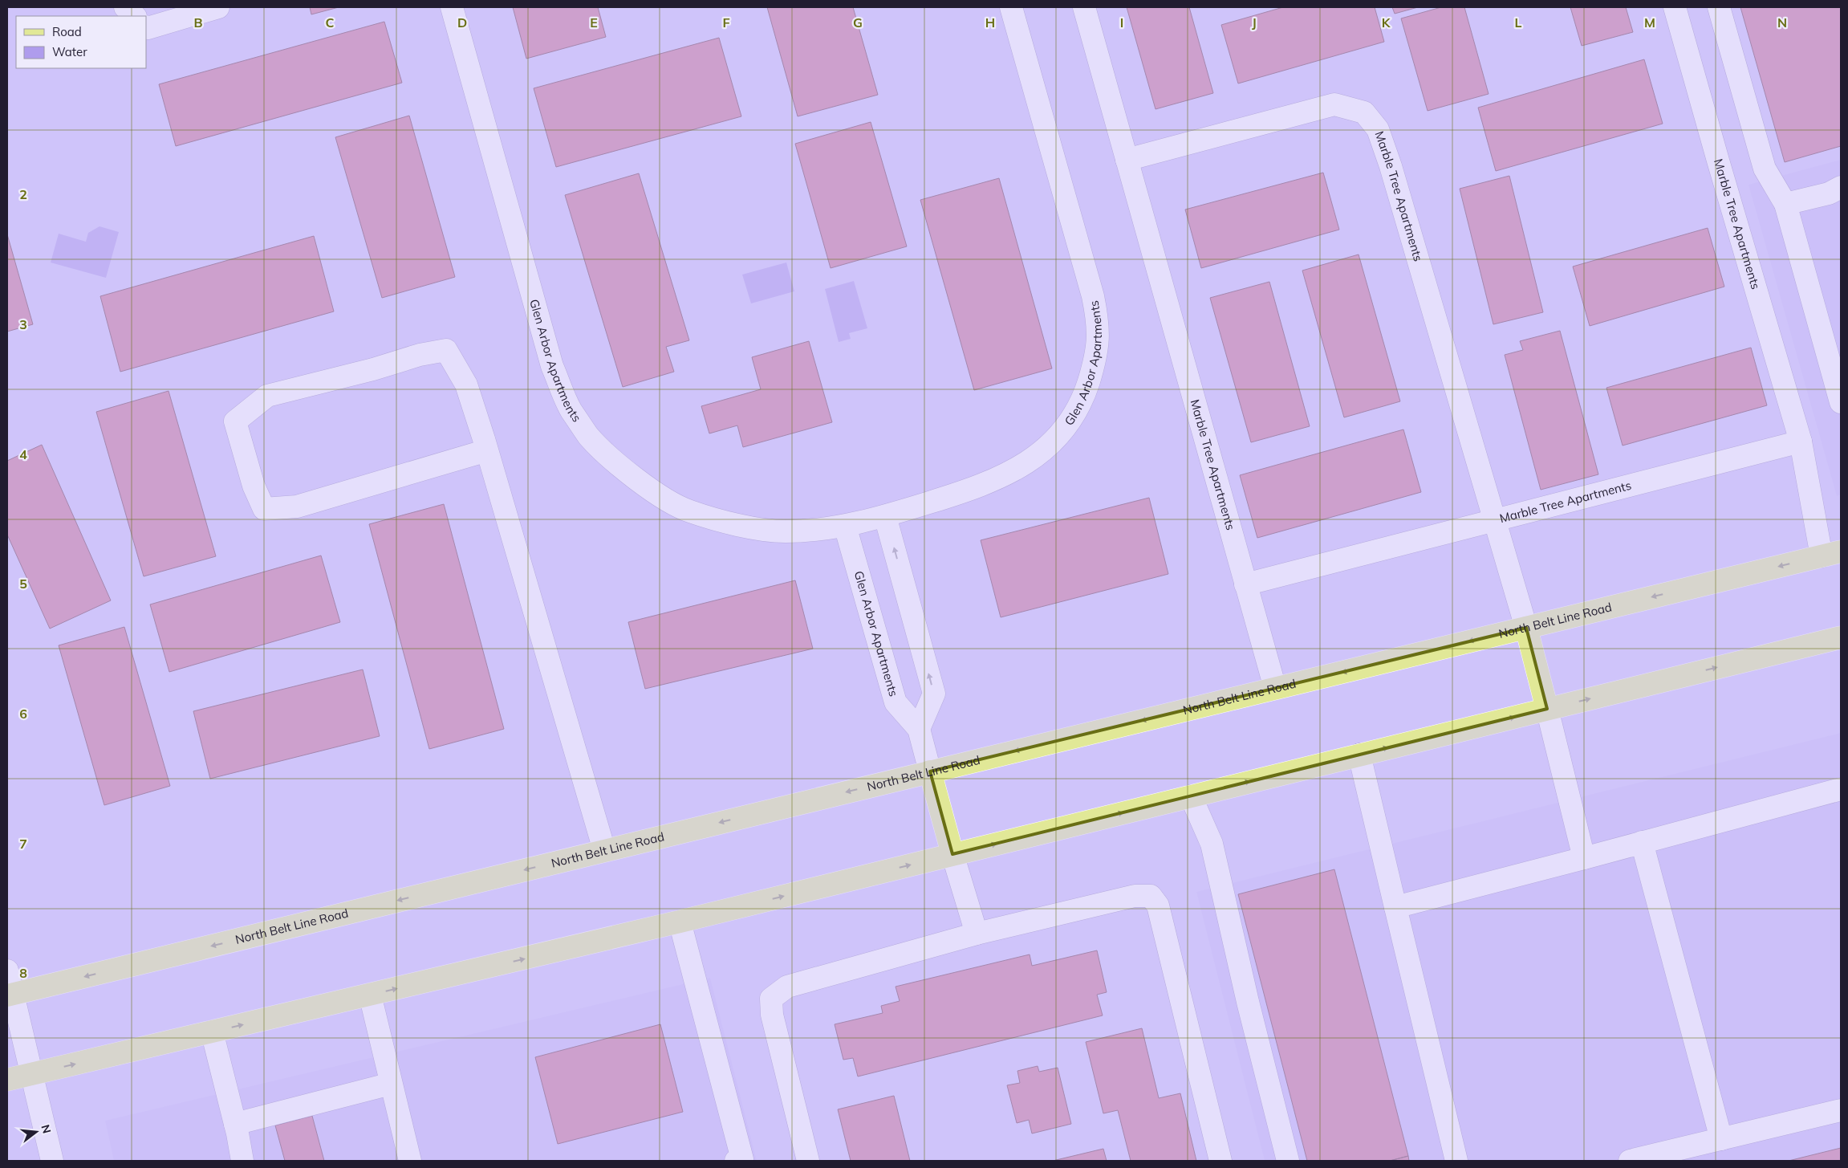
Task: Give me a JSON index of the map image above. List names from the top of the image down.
{
  "streets": {
    "main road": ["North Belt Line Road"],
    "street": ["Marble Tree Apartments", "Glen Arbor Apartments"]
  },
  "crossings": [
    ["Marble Tree Apartments", "North Belt Line Road"]
  ],
  "legend": ["Road", "Water"],
  "north": "right",
  "grid": {
    "columns": [
      "B",
      "C",
      "D",
      "E",
      "F",
      "G",
      "H",
      "I",
      "J",
      "K",
      "L",
      "M",
      "N"
    ],
    "rows": [
      "2",
      "3",
      "4",
      "5",
      "6",
      "7",
      "8"
    ]
  }
}
